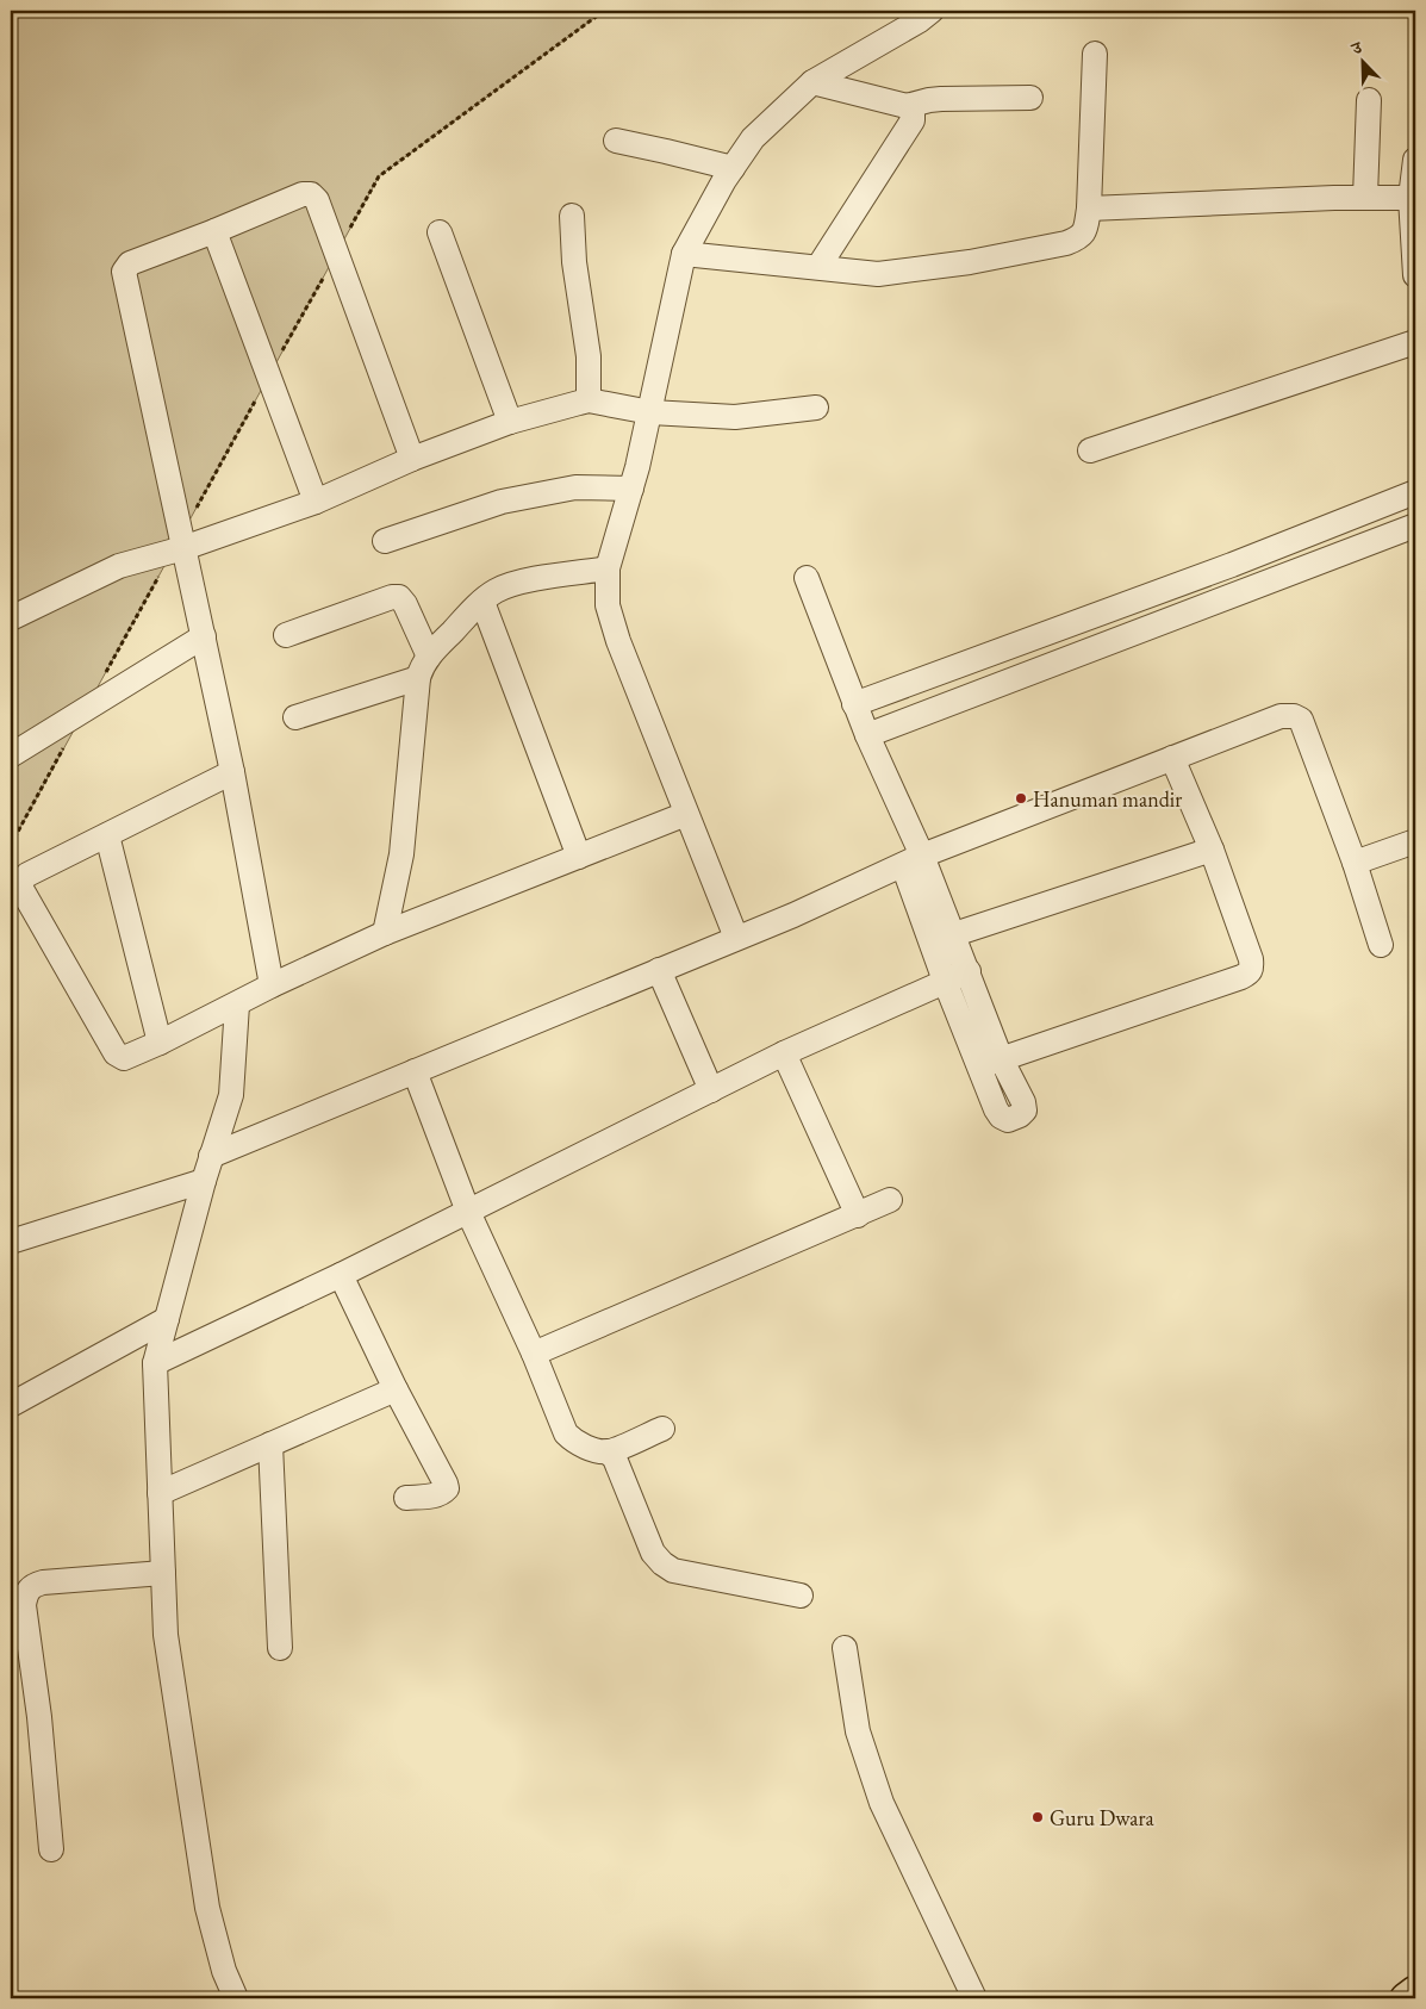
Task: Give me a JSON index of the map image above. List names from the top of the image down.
{
  "places": ["Hanuman mandir", "Guru Dwara"],
  "north": "top left"
}
